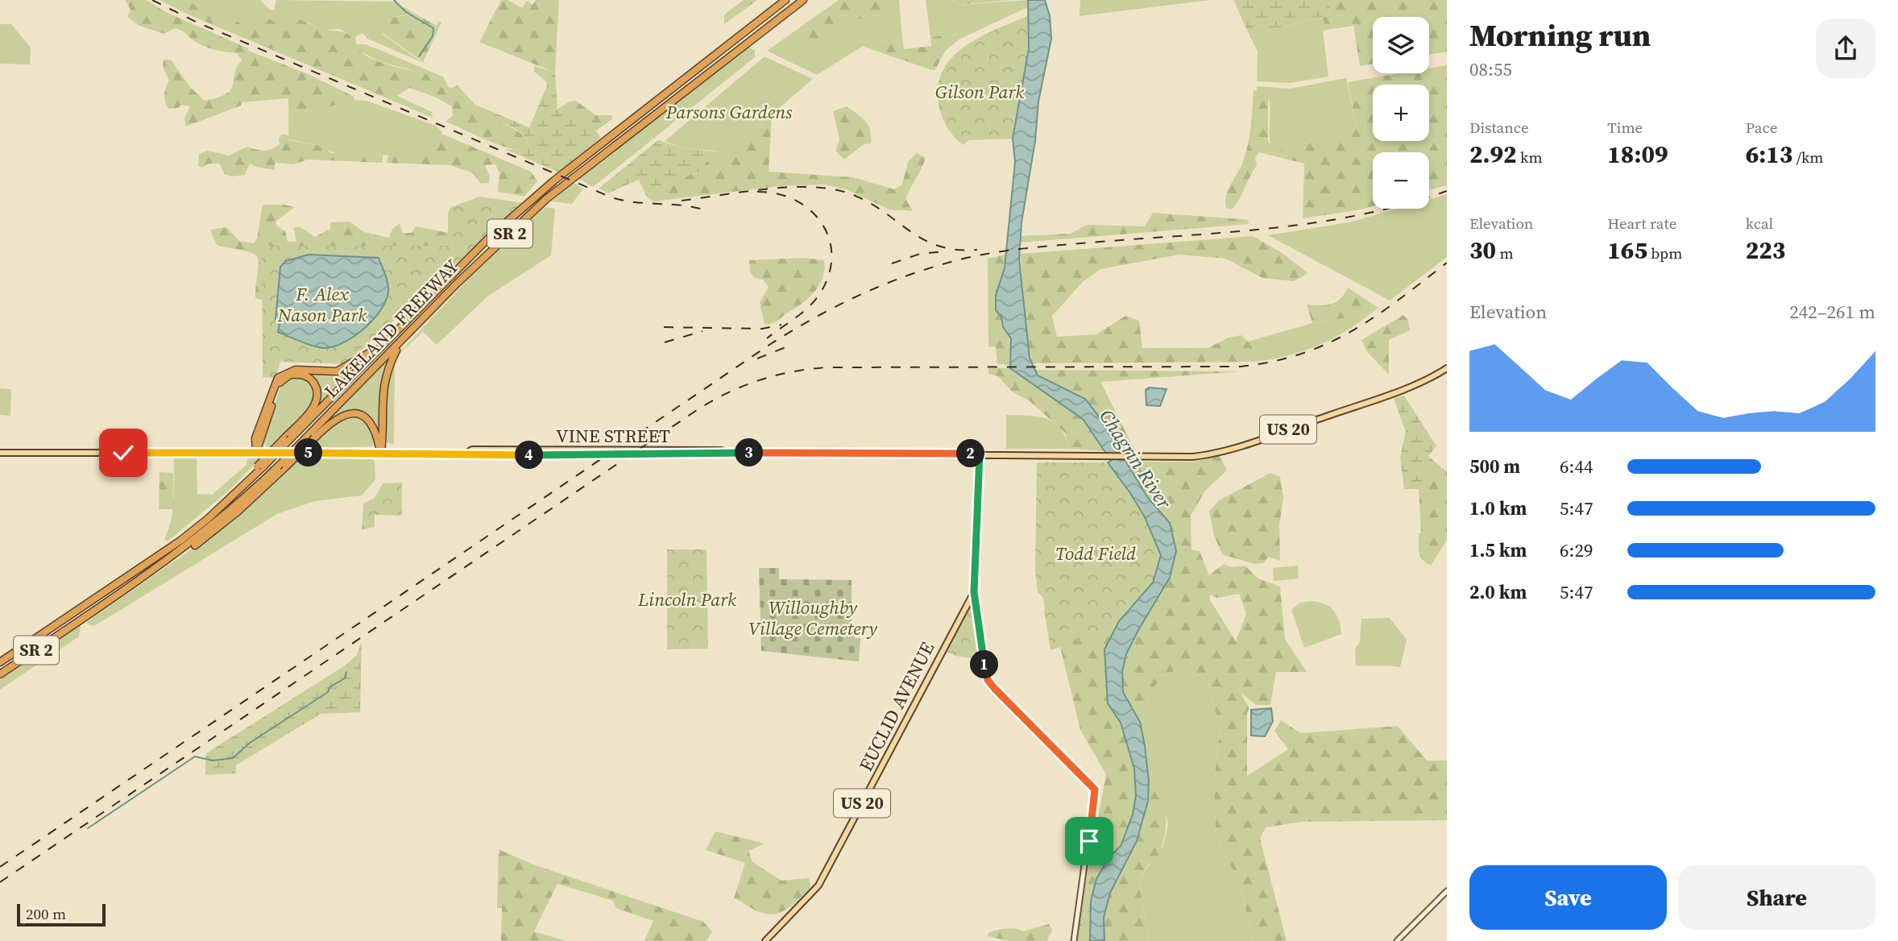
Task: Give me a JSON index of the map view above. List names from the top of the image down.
{
  "streets": {
    "highway": ["SR 2", "LAKELAND FREEWAY"],
    "main road": ["US 20", "VINE STREET", "EUCLID AVENUE"]
  },
  "crossings": [
    ["US 20", "VINE STREET"]
  ],
  "water": ["Chagrin River"],
  "parks": [
    "Gilson Park",
    "Parsons Gardens",
    "F. Alex Nason Park",
    "Todd Field",
    "Lincoln Park",
    "Willoughby Village Cemetery"
  ],
  "scale_bar": "200 m",
  "page": {
    "heading": ["Morning run", "08:55"],
    "map_buttons": ["+", "−"],
    "stats": [
      ["Distance", "2.92 km"],
      ["Time", "18:09"],
      ["Pace", "6:13 /km"],
      ["Elevation", "30 m"],
      ["Heart rate", "165 bpm"],
      ["kcal", "223"]
    ],
    "chart": ["Elevation", "242–261 m"],
    "pins": [
      "3",
      "5",
      "2",
      "4",
      "1"
    ],
    "list": [
      {
        "name": "500 m",
        "note": "6:44"
      },
      {
        "name": "1.0 km",
        "note": "5:47"
      },
      {
        "name": "1.5 km",
        "note": "6:29"
      },
      {
        "name": "2.0 km",
        "note": "5:47"
      }
    ],
    "buttons": ["Save", "Share"],
    "scale": "200 m"
  }
}
